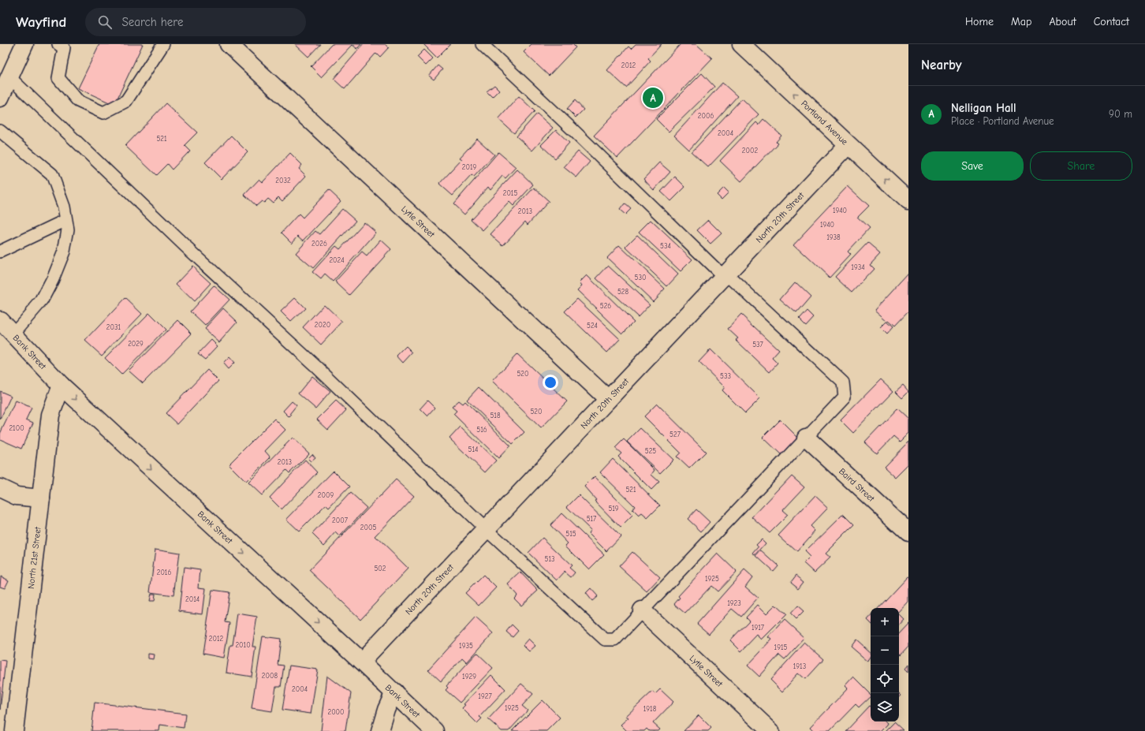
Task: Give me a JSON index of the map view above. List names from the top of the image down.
{
  "streets": {
    "street": [
      "Portland Avenue",
      "North 20th Street",
      "Lytle Street",
      "Bank Street",
      "Baird Street",
      "North 21st Street"
    ]
  },
  "crossings": [
    ["Portland Avenue", "North 20th Street"],
    ["North 20th Street", "Lytle Street"],
    ["North 20th Street", "Bank Street"],
    ["Bank Street", "North 21st Street"]
  ],
  "one_way": ["Portland Avenue", "Bank Street"],
  "house_numbers": [
    "2012",
    "2006",
    "2004",
    "521",
    "2002",
    "2019",
    "2032",
    "2015",
    "1940",
    "2013",
    "1940",
    "1938",
    "2026",
    "534",
    "2024",
    "1934",
    "530",
    "528",
    "526",
    "2020",
    "524",
    "2031",
    "2029",
    "537",
    "520",
    "533",
    "520",
    "518",
    "2100",
    "516",
    "527",
    "514",
    "525",
    "2013",
    "521",
    "2009",
    "519",
    "517",
    "2007",
    "2005",
    "515",
    "513",
    "502",
    "2016",
    "1925",
    "2014",
    "1923",
    "1917",
    "2012",
    "2010",
    "1935",
    "1915",
    "1913",
    "2008",
    "1929",
    "2004",
    "1927",
    "1925",
    "1918",
    "2000"
  ],
  "page": {
    "header": "Wayfind",
    "search": "Search here",
    "nav": [
      "Home",
      "Map",
      "About",
      "Contact"
    ],
    "heading": "Nearby",
    "list": [
      {
        "mark": "A",
        "name": "Nelligan Hall",
        "note": "Place · Portland Avenue",
        "value": "90 m"
      }
    ],
    "pins": "A",
    "buttons": ["Save", "Share"],
    "map_buttons": ["+", "−"]
  }
}
